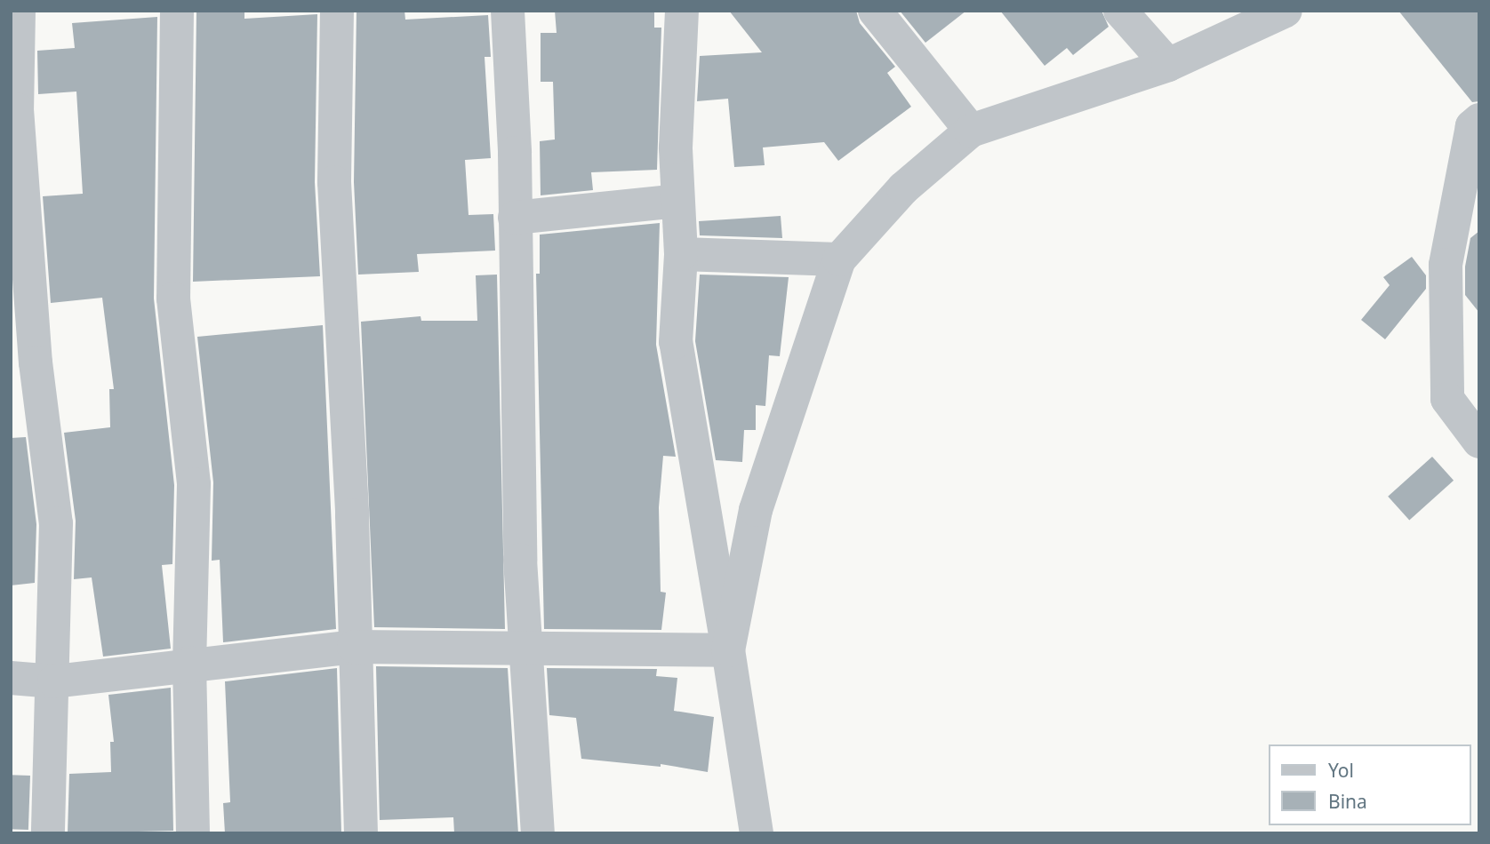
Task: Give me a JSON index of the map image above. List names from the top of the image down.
{
  "legend": ["Yol", "Bina"]
}
